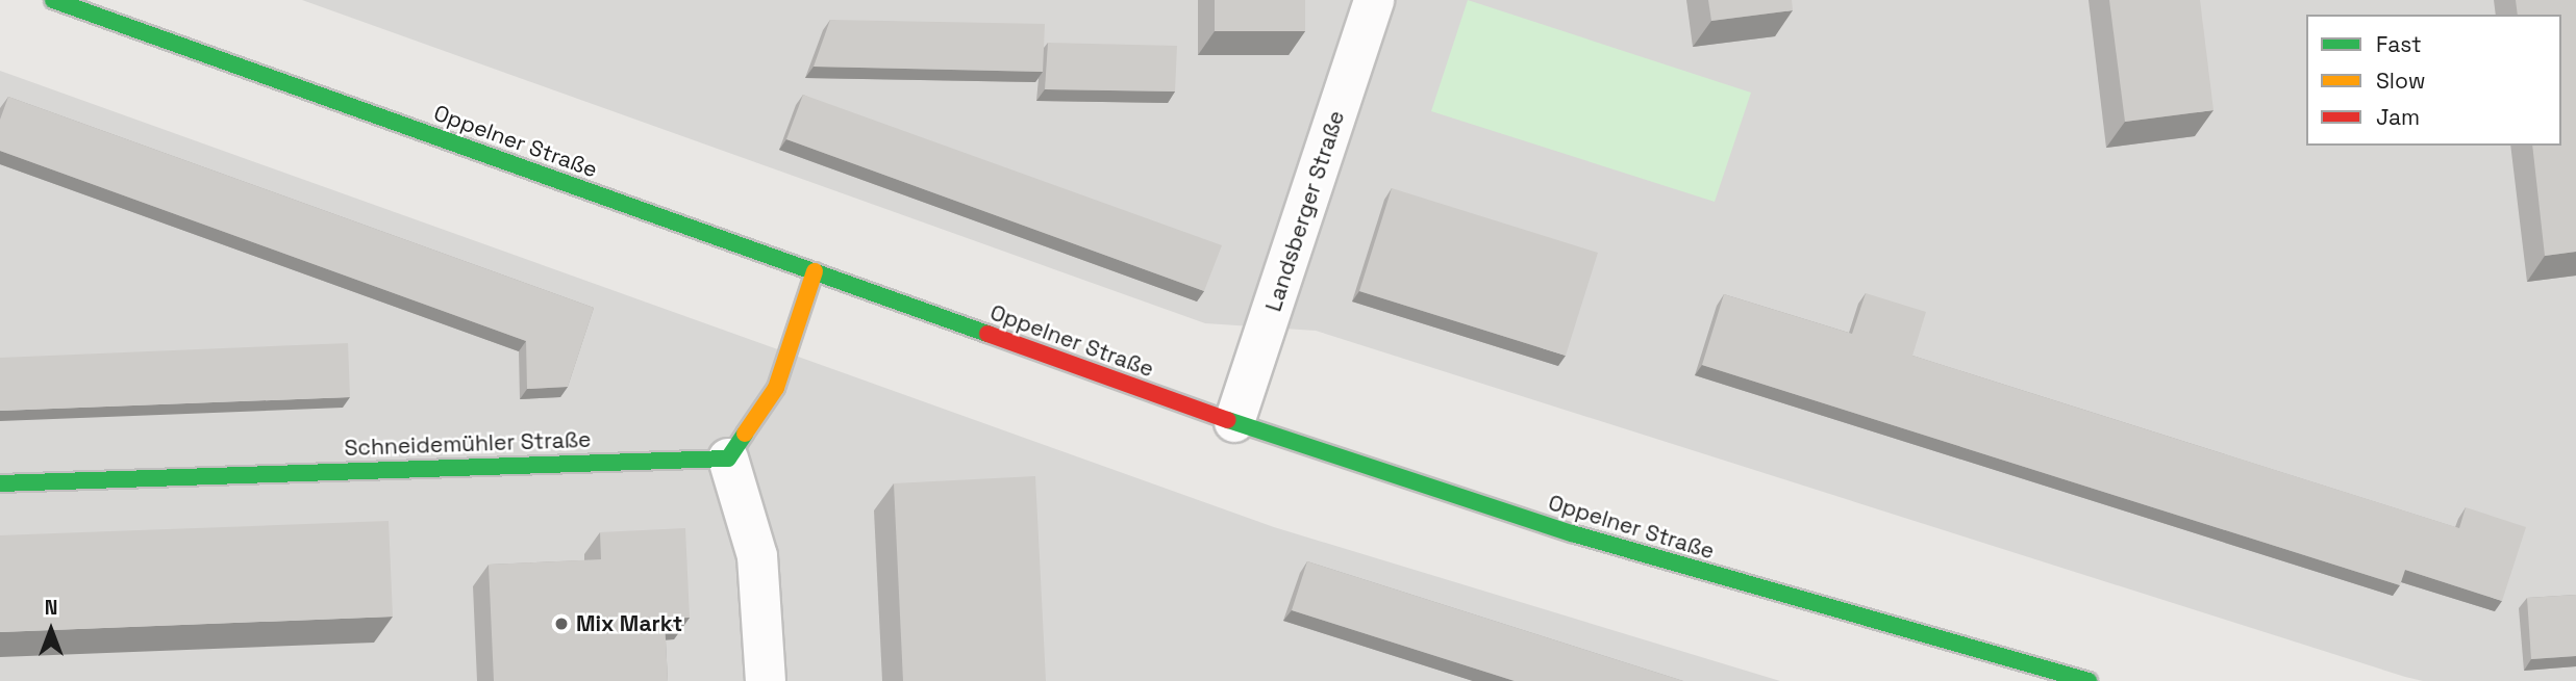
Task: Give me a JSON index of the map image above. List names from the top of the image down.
{
  "streets": {
    "street": ["Oppelner Straße", "Landsberger Straße", "Schneidemühler Straße"]
  },
  "crossings": [
    ["Oppelner Straße", "Landsberger Straße"]
  ],
  "places": ["Mix Markt"],
  "legend": ["Fast", "Slow", "Jam"],
  "north": "top"
}
